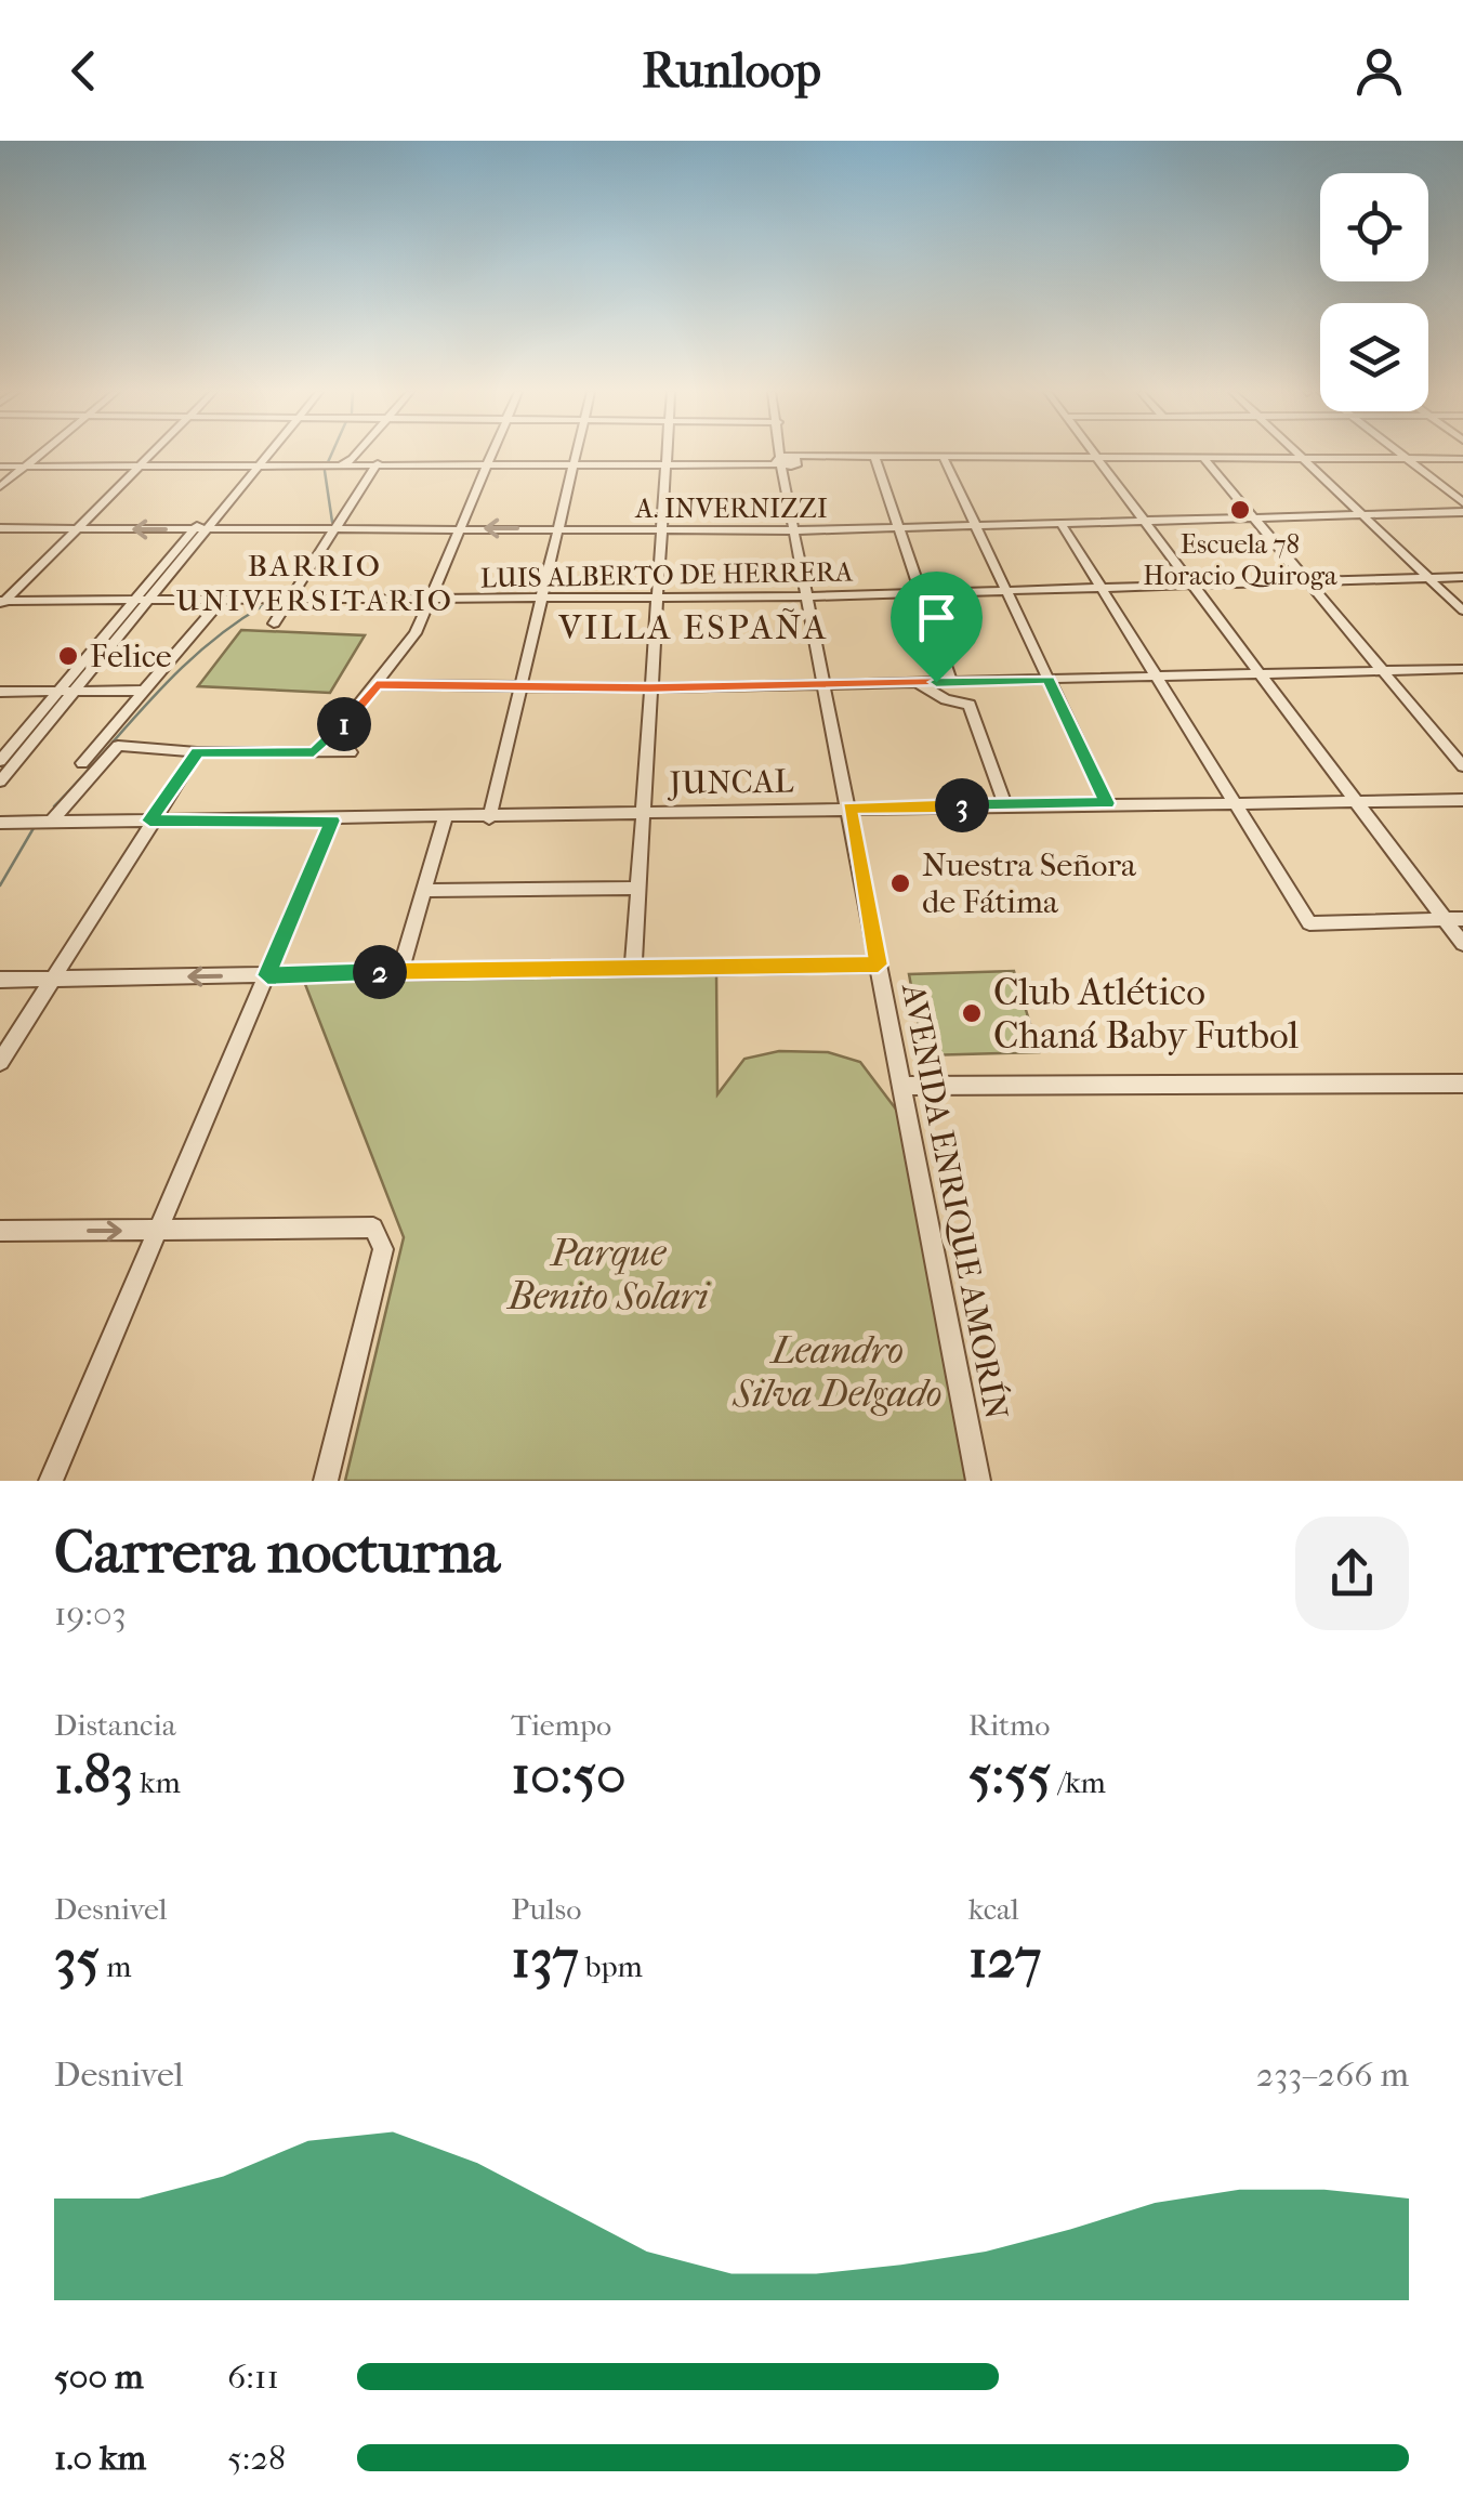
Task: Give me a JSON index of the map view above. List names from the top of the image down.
{
  "streets": {
    "street": [
      "A. INVERNIZZI",
      "LUIS ALBERTO DE HERRERA",
      "JUNCAL",
      "AVENIDA ENRIQUE AMORÍN"
    ]
  },
  "crossings": [
    ["A. INVERNIZZI", "AVENIDA ENRIQUE AMORÍN"],
    ["LUIS ALBERTO DE HERRERA", "AVENIDA ENRIQUE AMORÍN"],
    ["JUNCAL", "AVENIDA ENRIQUE AMORÍN"]
  ],
  "districts": ["BARRIO UNIVERSITARIO", "VILLA ESPAÑA"],
  "parks": ["Parque Benito Solari", "Leandro Silva Delgado"],
  "places": [
    "Escuela 78 Horacio Quiroga",
    "Felice",
    "Nuestra Señora de Fátima",
    "Club Atlético Chaná Baby Futbol"
  ],
  "page": {
    "header": "Runloop",
    "pins": ["1", "3", "2"],
    "heading": ["Carrera nocturna", "19:03"],
    "stats": [
      ["Distancia", "1.83 km"],
      ["Tiempo", "10:50"],
      ["Ritmo", "5:55 /km"],
      ["Desnivel", "35 m"],
      ["Pulso", "137 bpm"],
      ["kcal", "127"]
    ],
    "chart": ["Desnivel", "233–266 m"],
    "list": [
      {
        "name": "500 m",
        "note": "6:11"
      },
      {
        "name": "1.0 km",
        "note": "5:28"
      }
    ]
  }
}
